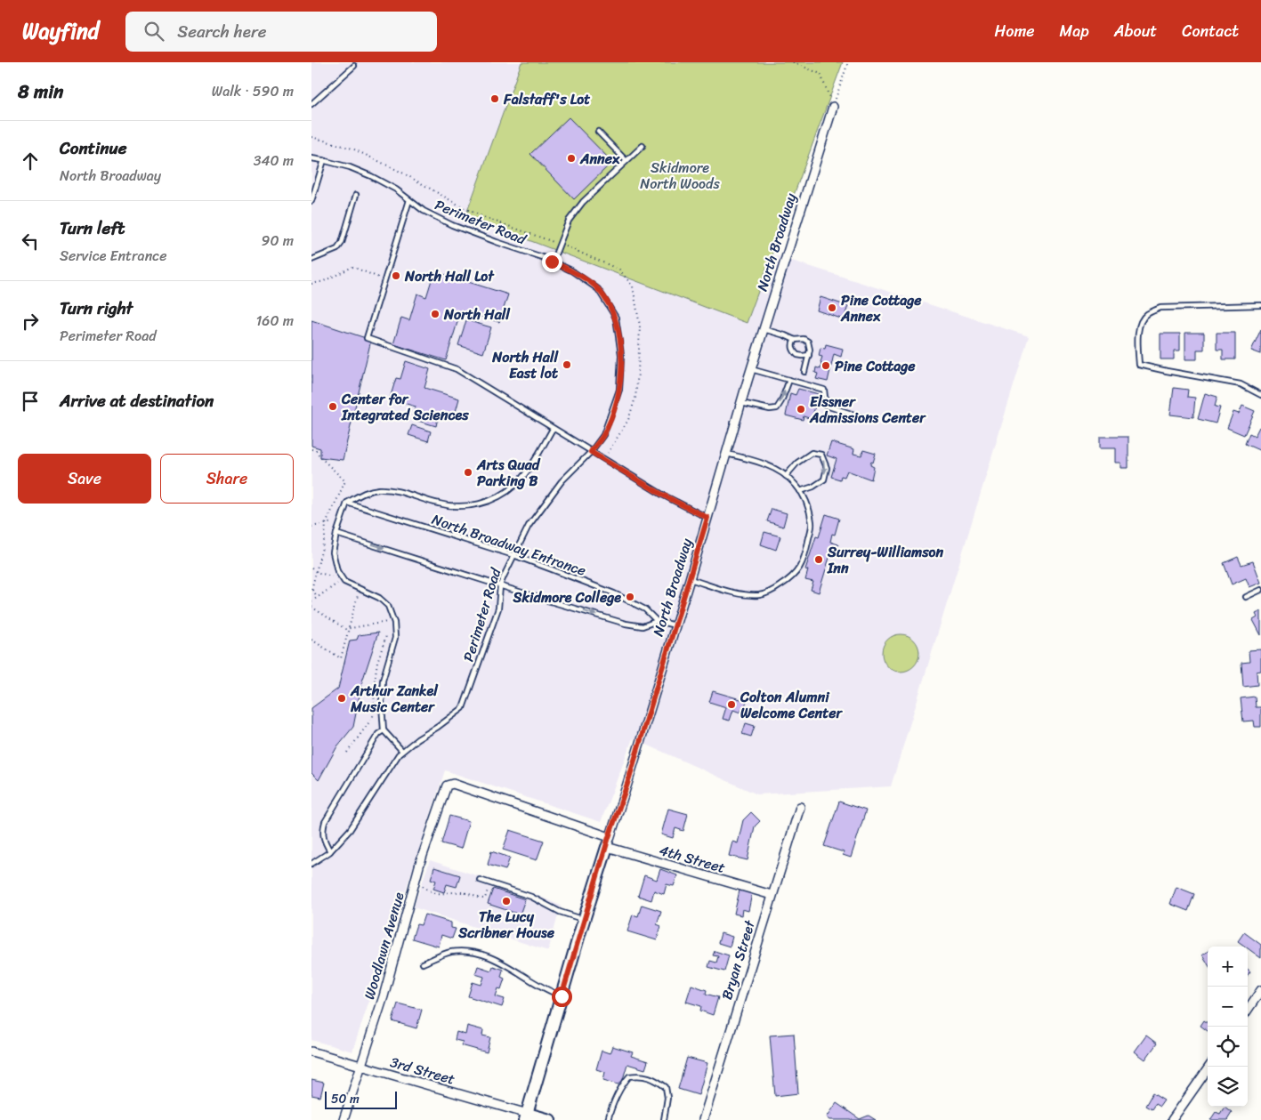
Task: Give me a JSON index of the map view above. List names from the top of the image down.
{
  "streets": {
    "street": [
      "North Broadway",
      "4th Street",
      "Woodlawn Avenue",
      "Bryan Street",
      "3rd Street"
    ],
    "lane": ["Perimeter Road", "North Broadway Entrance"]
  },
  "crossings": [
    ["Perimeter Road", "North Broadway Entrance"],
    ["North Broadway", "North Broadway Entrance"],
    ["North Broadway", "4th Street"],
    ["North Broadway", "3rd Street"],
    ["4th Street", "Woodlawn Avenue"],
    ["4th Street", "Bryan Street"],
    ["Woodlawn Avenue", "3rd Street"]
  ],
  "parks": ["Skidmore North Woods"],
  "places": [
    "Falstaff's Lot",
    "Annex",
    "North Hall Lot",
    "Pine Cottage Annex",
    "North Hall",
    "North Hall East lot",
    "Pine Cottage",
    "Center for Integrated Sciences",
    "Elssner Admissions Center",
    "Arts Quad Parking B",
    "Surrey-Williamson Inn",
    "Skidmore College",
    "Arthur Zankel Music Center",
    "Colton Alumni Welcome Center",
    "The Lucy Scribner House"
  ],
  "scale_bar": "50 m",
  "page": {
    "header": "Wayfind",
    "search": "Search here",
    "nav": [
      "Home",
      "Map",
      "About",
      "Contact"
    ],
    "heading": ["8 min", "Walk · 590 m"],
    "list": [
      ["Continue", "North Broadway", "340 m"],
      ["Turn left", "Service Entrance", "90 m"],
      ["Turn right", "Perimeter Road", "160 m"],
      "Arrive at destination"
    ],
    "buttons": ["Save", "Share"],
    "map_buttons": ["+", "−"],
    "scale": "50 m"
  }
}
